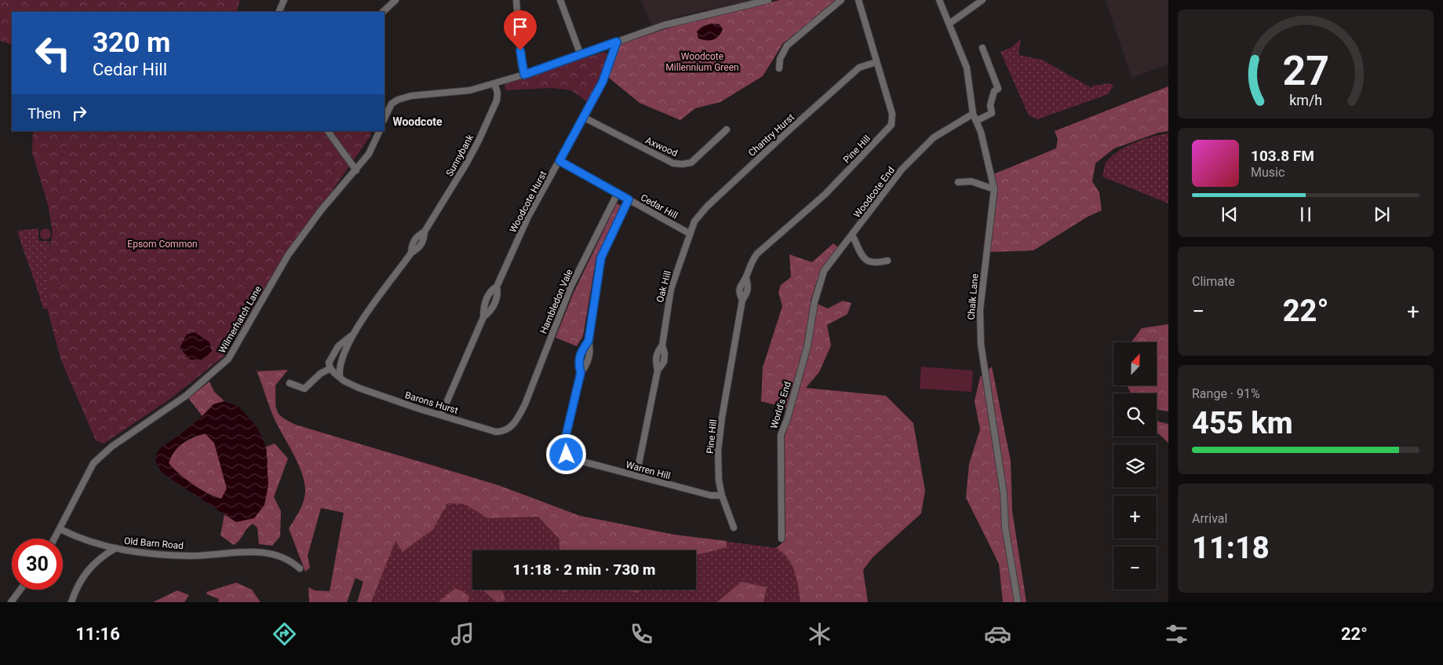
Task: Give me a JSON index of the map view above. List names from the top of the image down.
{
  "streets": {
    "street": [
      "Chantry Hurst",
      "Axwood",
      "Pine Hill",
      "Sunnybank",
      "Woodcote End",
      "Woodcote Hurst",
      "Cedar Hill",
      "Oak Hill",
      "Chalk Lane",
      "Hambledon Vale",
      "Wilmerhatch Lane",
      "Barons Hurst",
      "World's End",
      "Warren Hill",
      "Old Barn Road"
    ]
  },
  "crossings": [
    ["Chantry Hurst", "Pine Hill"],
    ["Chantry Hurst", "Cedar Hill"],
    ["Chantry Hurst", "Oak Hill"],
    ["Axwood", "Woodcote Hurst"],
    ["Pine Hill", "Warren Hill"],
    ["Sunnybank", "Barons Hurst"],
    ["Woodcote End", "Chalk Lane"],
    ["Woodcote End", "World's End"],
    ["Woodcote Hurst", "Cedar Hill"],
    ["Woodcote Hurst", "Barons Hurst"],
    ["Cedar Hill", "Oak Hill"],
    ["Cedar Hill", "Hambledon Vale"],
    ["Oak Hill", "Warren Hill"],
    ["Hambledon Vale", "Barons Hurst"],
    ["Wilmerhatch Lane", "Old Barn Road"]
  ],
  "districts": ["Woodcote"],
  "parks": ["Woodcote Millennium Green", "Epsom Common"],
  "north": "top",
  "page": {
    "turn": ["320 m", "Cedar Hill"],
    "then": "Then",
    "song": ["103.8 FM", "Music"],
    "tile": [
      "Climate",
      ["Range · 91%", "455 km"],
      ["Arrival", "11:18"]
    ],
    "heat": ["−", "22°", "+"],
    "map_buttons": ["+", "−"],
    "limit": "30",
    "trip": "11:18 · 2 min · 730 m",
    "tabs": ["11:16", "22°"],
    "gauge": ["27", "km/h"]
  }
}
